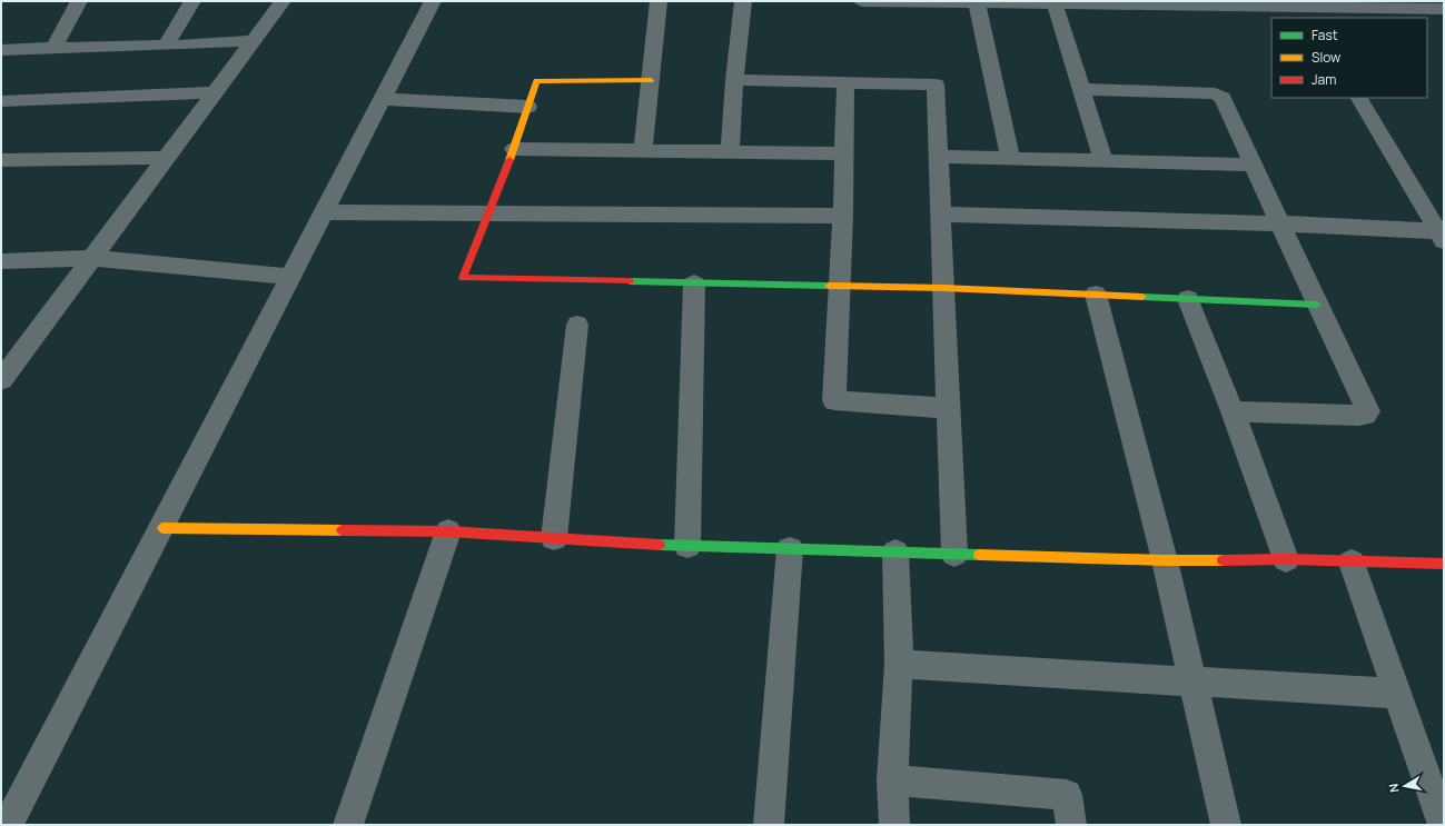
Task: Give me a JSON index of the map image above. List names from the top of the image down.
{
  "legend": ["Fast", "Slow", "Jam"],
  "north": "left"
}
